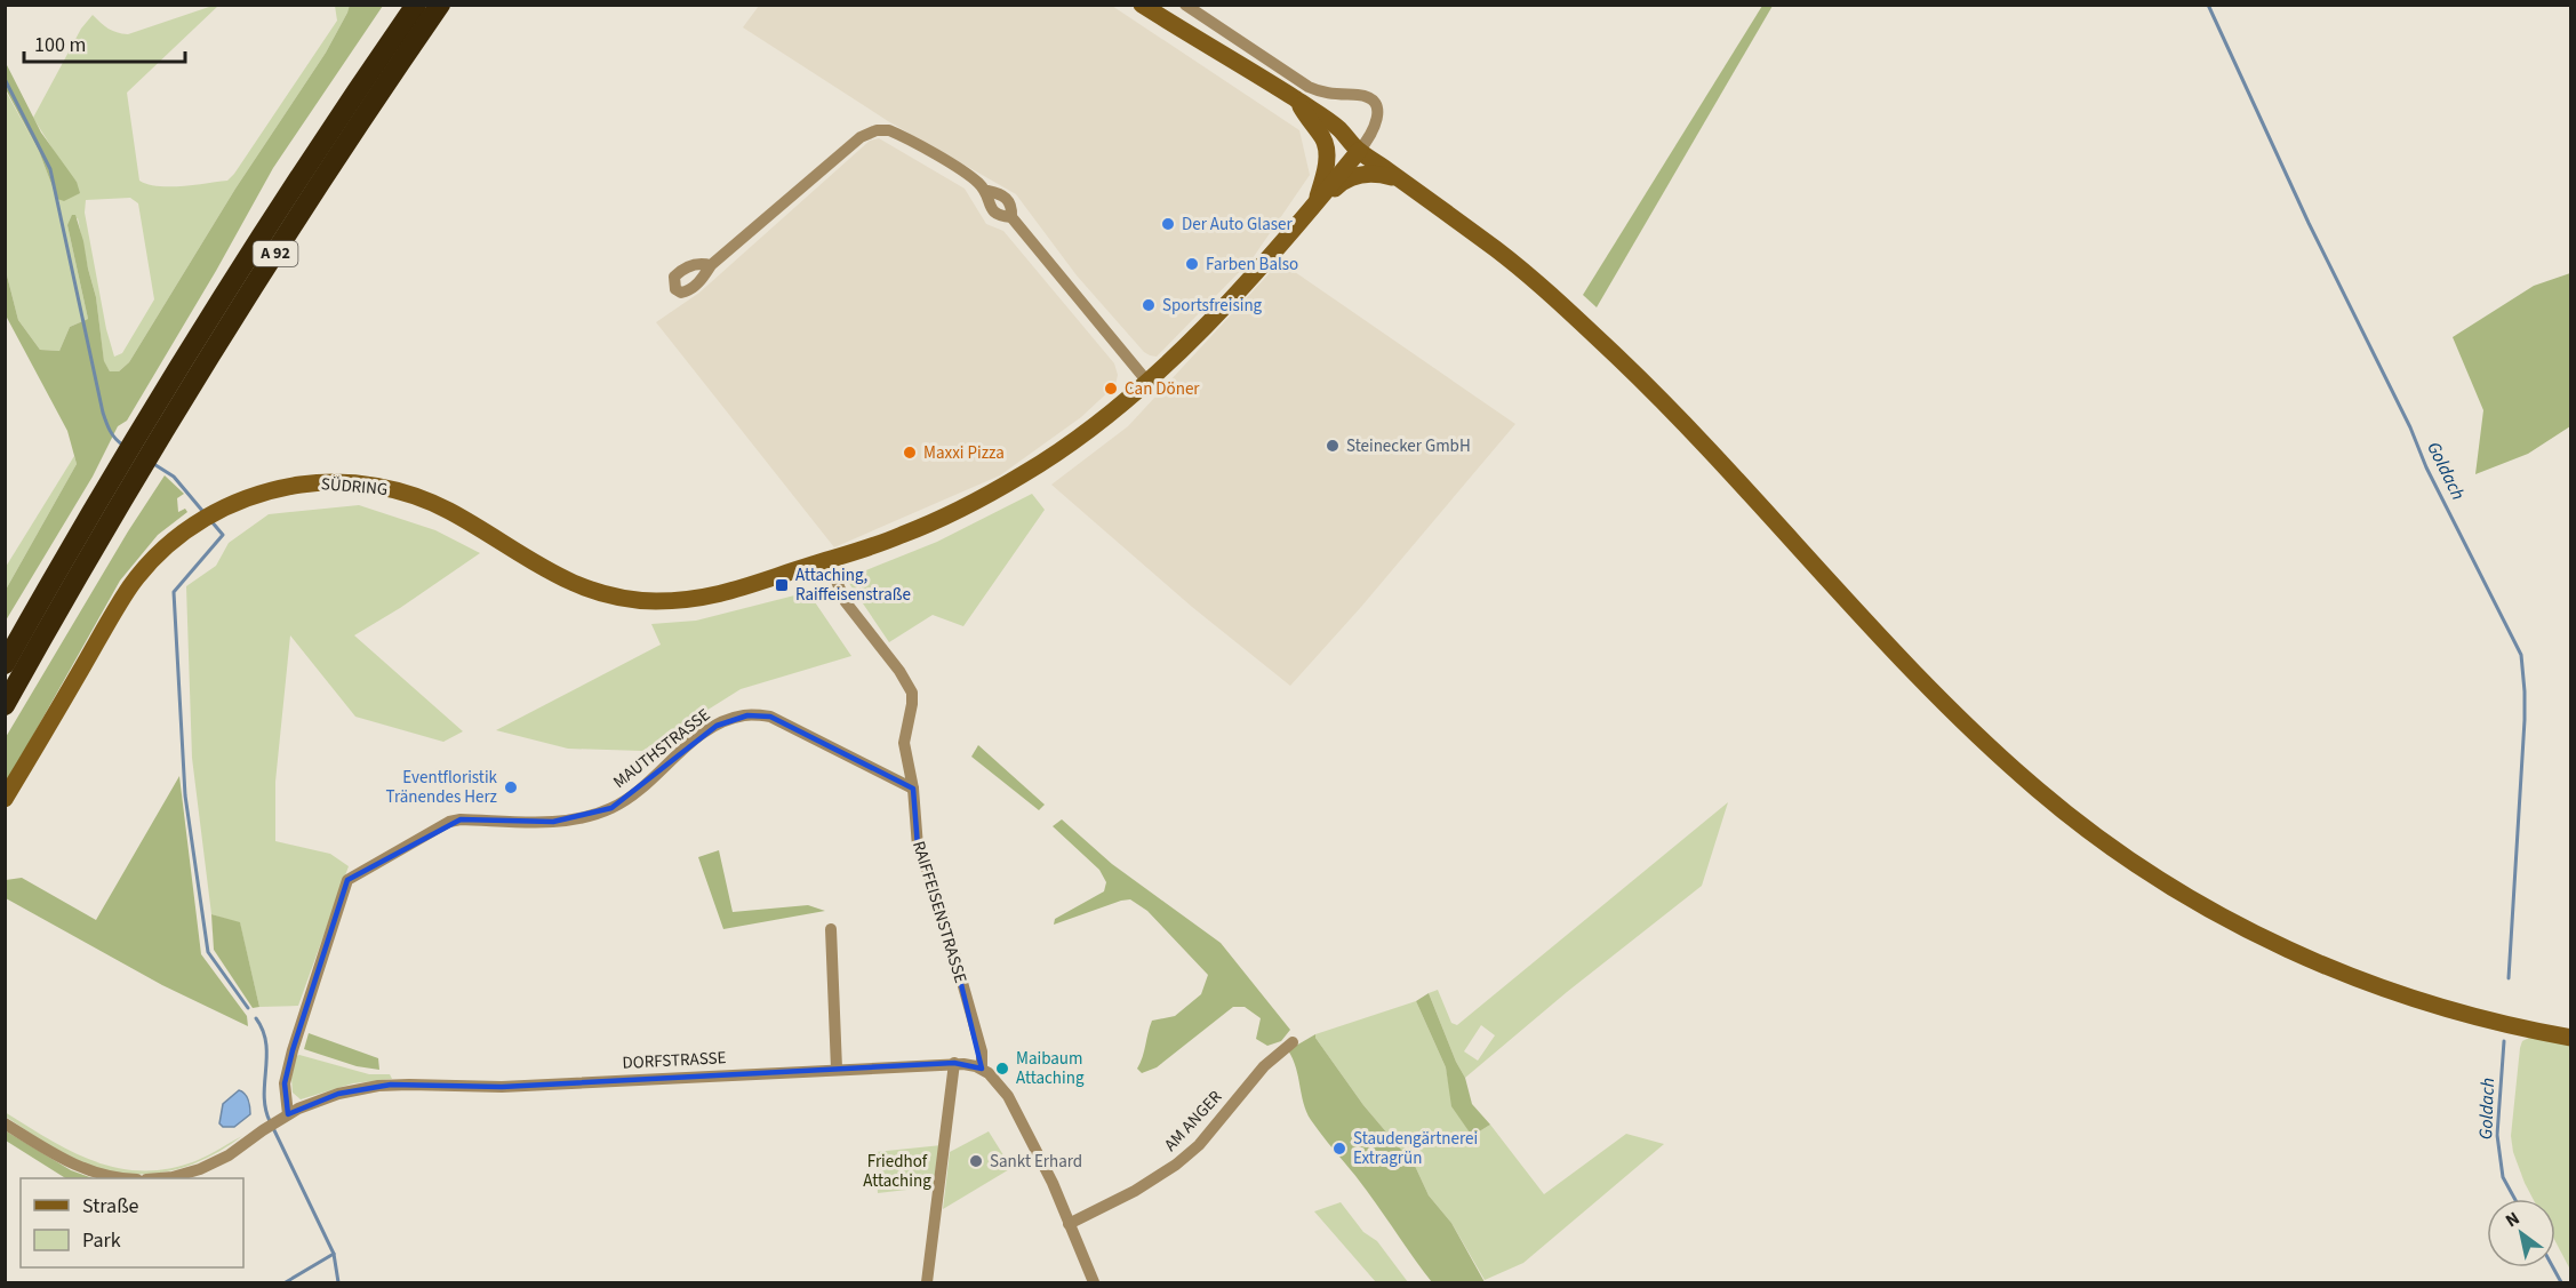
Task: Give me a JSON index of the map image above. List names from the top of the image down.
{
  "streets": {
    "highway": ["A 92"],
    "main road": ["SÜDRING"],
    "street": [
      "MAUTHSTRASSE",
      "RAIFFEISENSTRASSE",
      "DORFSTRASSE",
      "AM ANGER"
    ]
  },
  "crossings": [
    ["SÜDRING", "RAIFFEISENSTRASSE"],
    ["MAUTHSTRASSE", "RAIFFEISENSTRASSE"],
    ["MAUTHSTRASSE", "DORFSTRASSE"],
    ["RAIFFEISENSTRASSE", "DORFSTRASSE"]
  ],
  "water": ["Goldach"],
  "parks": ["Friedhof Attaching"],
  "places": {
    "other": [
      "Der Auto Glaser",
      "Farben Balso",
      "Sportsfreising",
      "Can Döner",
      "Steinecker GmbH",
      "Maxxi Pizza",
      "Eventfloristik Tränendes Herz",
      "Maibaum Attaching",
      "Staudengärtnerei Extragrün",
      "Sankt Erhard"
    ],
    "transit": ["Attaching, Raiffeisenstraße"]
  },
  "legend": ["Straße", "Park"],
  "scale_bar": "100 m",
  "north": "top left"
}
